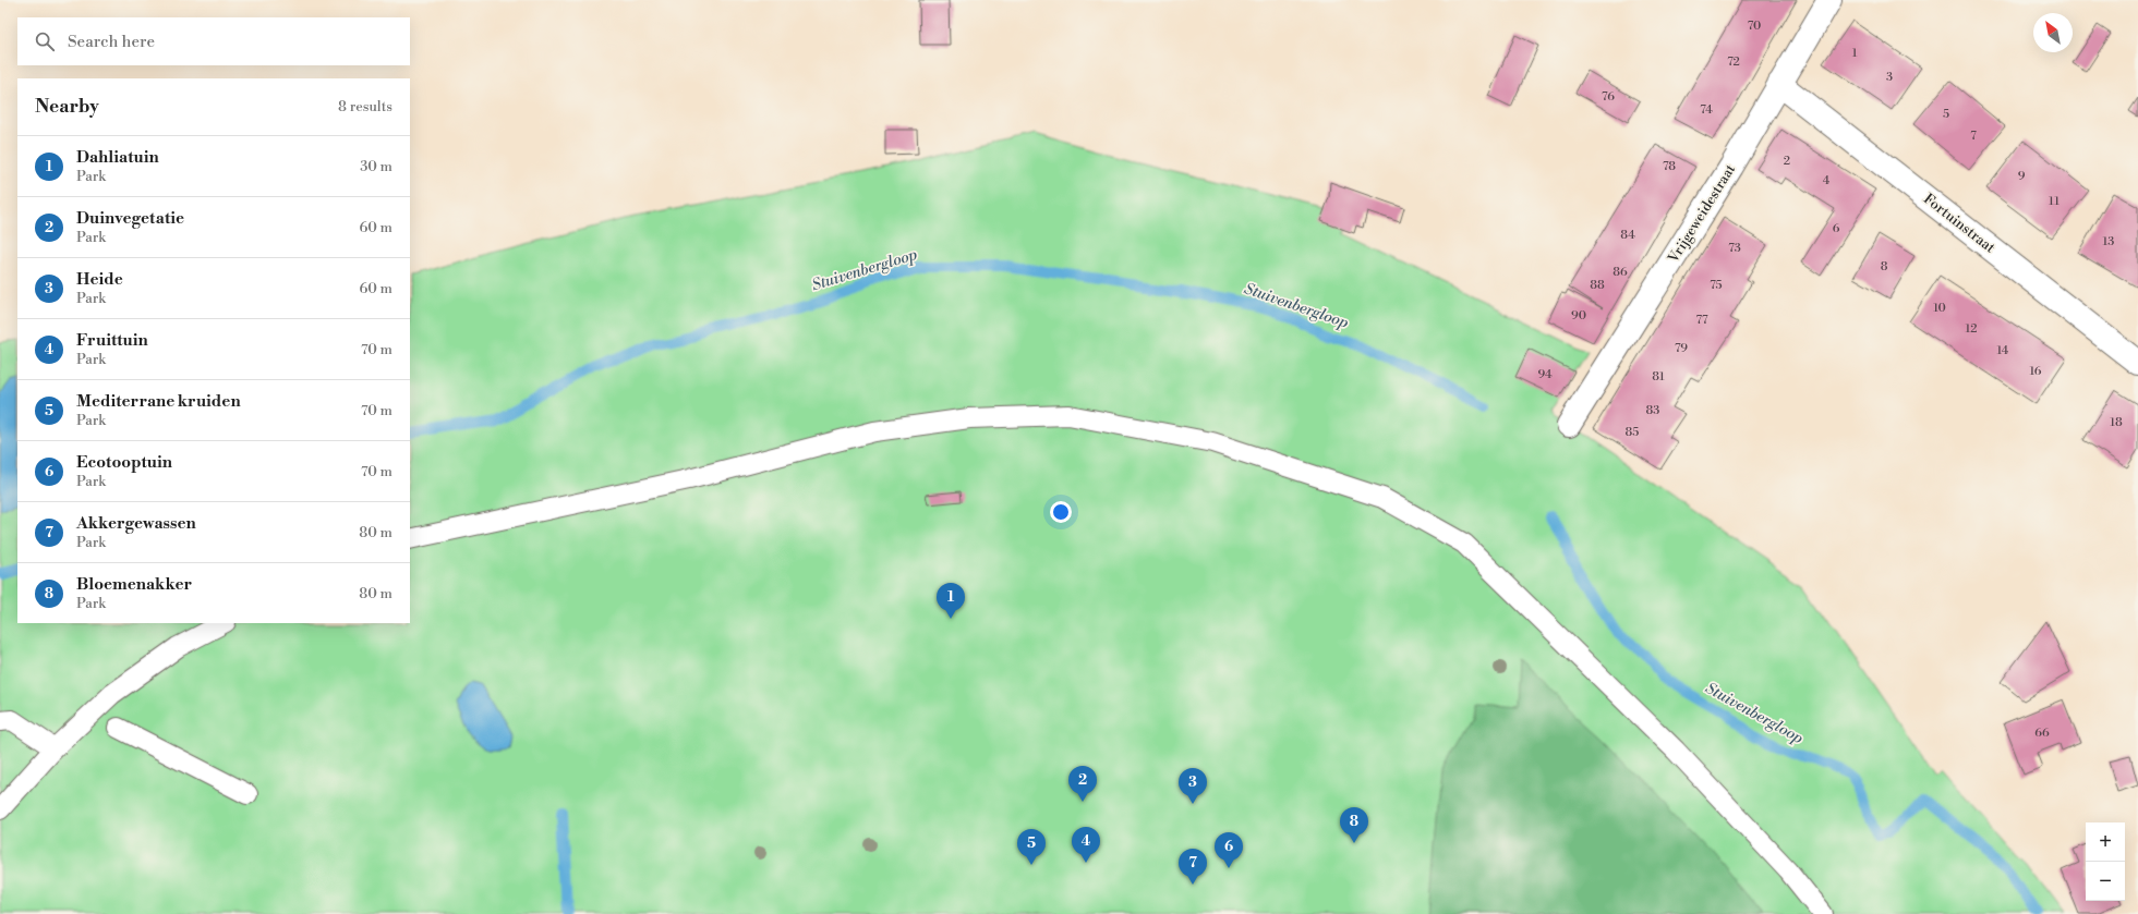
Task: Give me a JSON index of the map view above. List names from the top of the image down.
{
  "streets": {
    "street": ["Vrijgeweidestraat", "Fortuinstraat"]
  },
  "crossings": [
    ["Vrijgeweidestraat", "Fortuinstraat"]
  ],
  "water": ["Stuivenbergloop"],
  "house_numbers": [
    "70",
    "1",
    "72",
    "3",
    "76",
    "74",
    "5",
    "7",
    "2",
    "78",
    "9",
    "4",
    "11",
    "6",
    "84",
    "13",
    "73",
    "8",
    "86",
    "88",
    "75",
    "10",
    "90",
    "77",
    "12",
    "79",
    "14",
    "16",
    "94",
    "81",
    "83",
    "18",
    "85",
    "66"
  ],
  "north": "top left",
  "page": {
    "search": "Search here",
    "heading": ["Nearby", "8 results"],
    "list": [
      {
        "mark": "1",
        "name": "Dahliatuin",
        "note": "Park",
        "value": "30 m"
      },
      {
        "mark": "2",
        "name": "Duinvegetatie",
        "note": "Park",
        "value": "60 m"
      },
      {
        "mark": "3",
        "name": "Heide",
        "note": "Park",
        "value": "60 m"
      },
      {
        "mark": "4",
        "name": "Fruittuin",
        "note": "Park",
        "value": "70 m"
      },
      {
        "mark": "5",
        "name": "Mediterrane kruiden",
        "note": "Park",
        "value": "70 m"
      },
      {
        "mark": "6",
        "name": "Ecotooptuin",
        "note": "Park",
        "value": "70 m"
      },
      {
        "mark": "7",
        "name": "Akkergewassen",
        "note": "Park",
        "value": "80 m"
      },
      {
        "mark": "8",
        "name": "Bloemenakker",
        "note": "Park",
        "value": "80 m"
      }
    ],
    "pins": [
      "1",
      "2",
      "3",
      "8",
      "4",
      "5",
      "6",
      "7"
    ],
    "map_buttons": ["+", "−"]
  }
}
